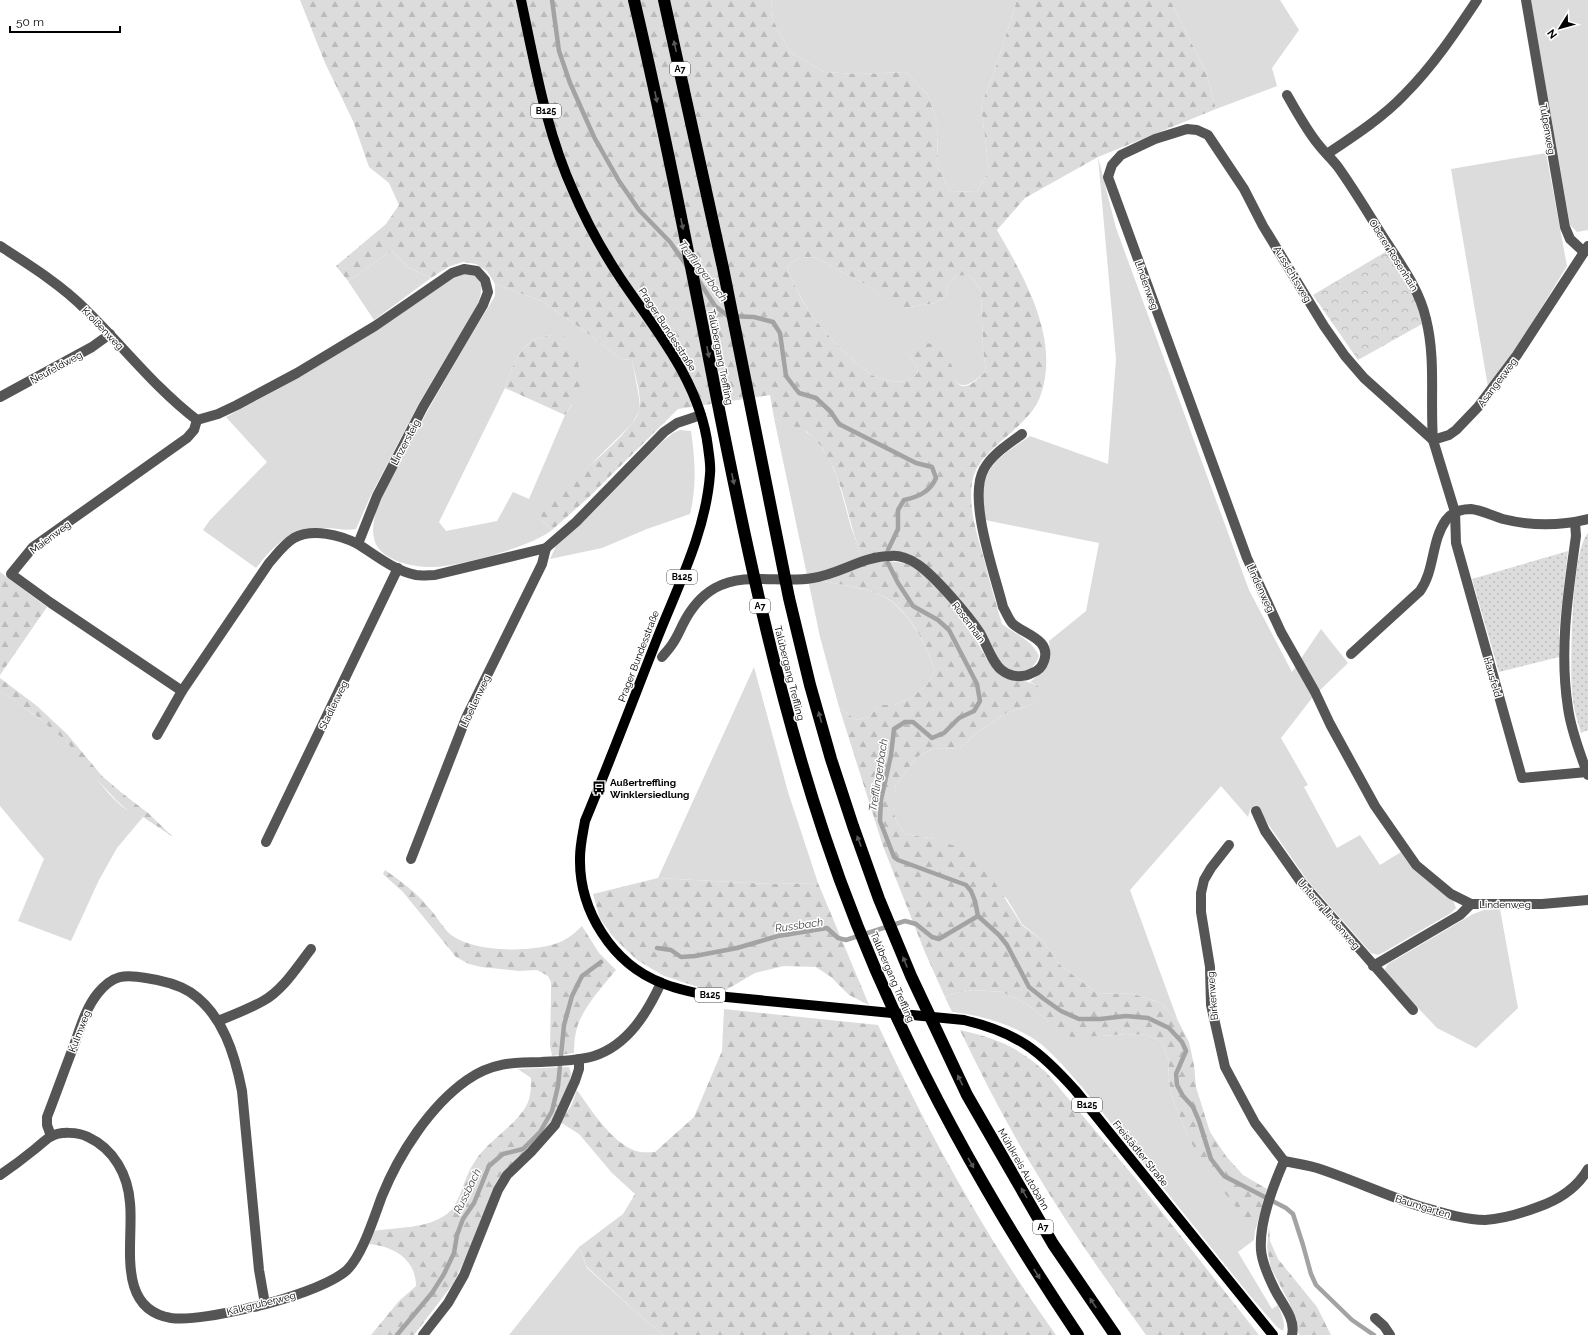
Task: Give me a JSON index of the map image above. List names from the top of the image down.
{
  "streets": {
    "highway": ["A7", "Talübergang Treffling", "Mühlkreis Autobahn"],
    "main road": ["B125", "Prager Bundesstraße", "Freistädter Straße"],
    "street": [
      "Tulpenweg",
      "Oberer Rosenhain",
      "Aussichtsweg",
      "Lindenweg",
      "Kroißenweg",
      "Neufeldweg",
      "Asangerweg",
      "Linzersteig",
      "Maienweg",
      "Rosenhain",
      "Hausfeld",
      "Libellenweg",
      "Stadlerweg",
      "Unterer Lindenweg",
      "Birkenweg",
      "Kulmweg",
      "Baumgarten",
      "Kalkgruberweg"
    ]
  },
  "crossings": [
    ["Tulpenweg", "Asangerweg"],
    ["Oberer Rosenhain", "Aussichtsweg"],
    ["Oberer Rosenhain", "Asangerweg"],
    ["Aussichtsweg", "Lindenweg"],
    ["Aussichtsweg", "Asangerweg"],
    ["Kroißenweg", "Neufeldweg"],
    ["Kroißenweg", "Linzersteig"],
    ["Kroißenweg", "Maienweg"],
    ["Prager Bundesstraße", "Freistädter Straße"],
    ["Prager Bundesstraße", "Kalkgruberweg"],
    ["Talübergang Treffling", "Mühlkreis Autobahn"],
    ["Linzersteig", "Maienweg"],
    ["Birkenweg", "Baumgarten"],
    ["Kulmweg", "Kalkgruberweg"],
    ["Freistädter Straße", "Kalkgruberweg"]
  ],
  "one_way": ["Mühlkreis Autobahn"],
  "water": ["Trefflingerbach", "Russbach"],
  "places": {
    "bus stop": ["Außertreffling Winklersiedlung"]
  },
  "scale_bar": "50 m",
  "north": "bottom left"
}
